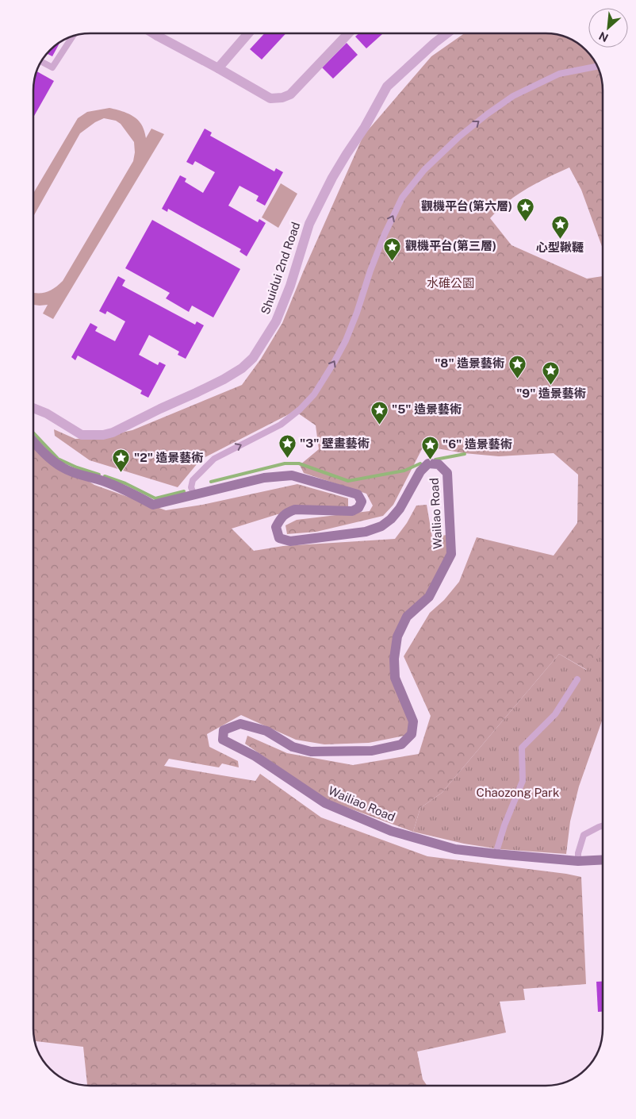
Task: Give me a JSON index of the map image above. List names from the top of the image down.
{
  "streets": {
    "street": ["Shuidui 2nd Road", "Wailiao Road"]
  },
  "parks": ["水碓公園", "Chaozong Park"],
  "places": {
    "place": [
      "觀機平台(第六層)",
      "心型鞦韆",
      "觀機平台(第三層)",
      "\"8\" 造景藝術",
      "\"9\" 造景藝術",
      "\"5\" 造景藝術",
      "\"3\" 壁畫藝術",
      "\"6\" 造景藝術",
      "\"2\" 造景藝術"
    ]
  },
  "north": "bottom left"
}
